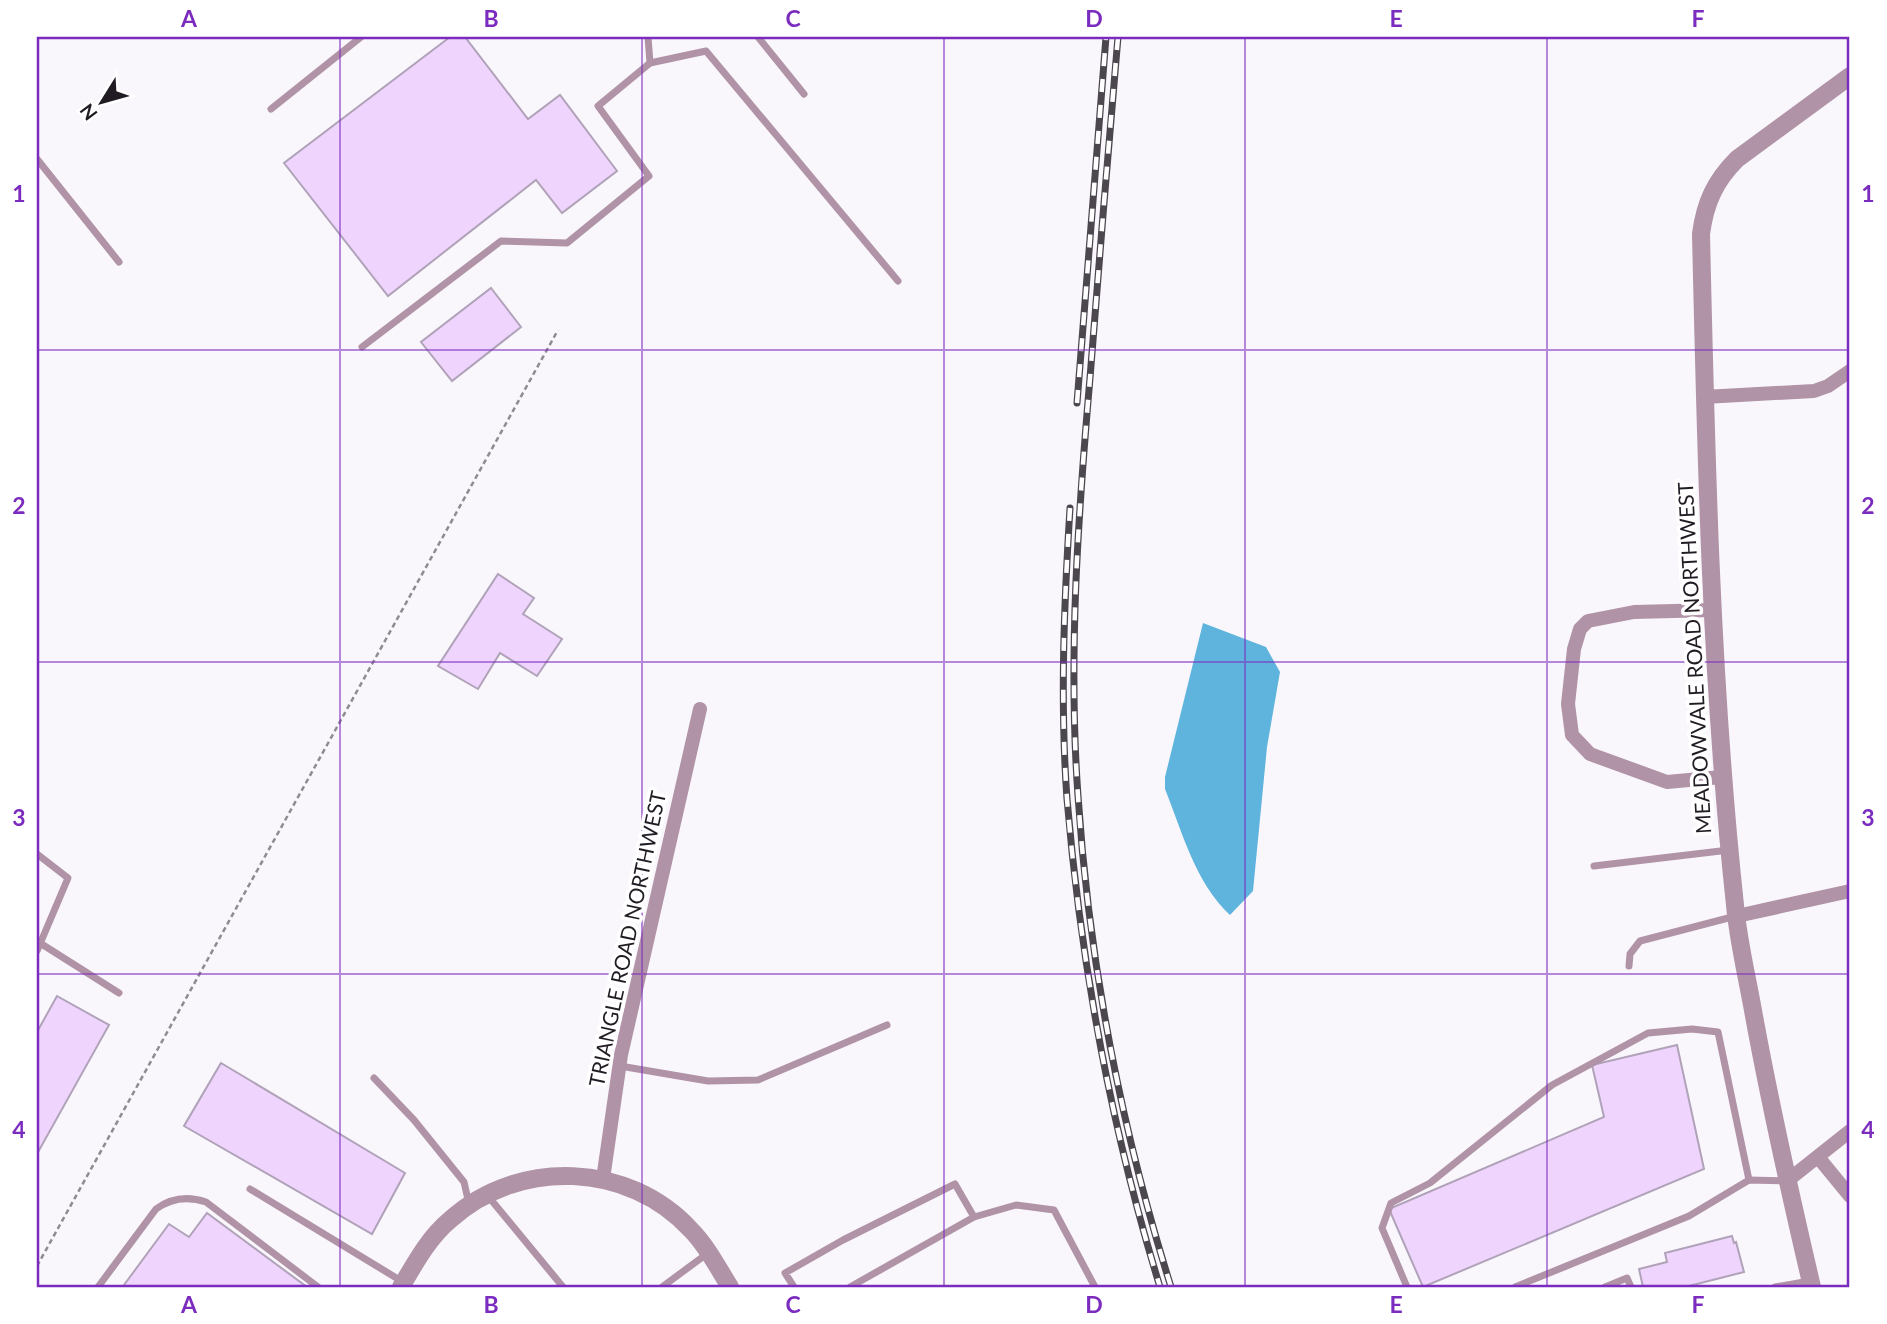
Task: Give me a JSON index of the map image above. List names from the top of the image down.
{
  "streets": {
    "street": ["MEADOWVALE ROAD NORTHWEST", "TRIANGLE ROAD NORTHWEST"]
  },
  "north": "bottom left",
  "grid": {
    "columns": [
      "A",
      "B",
      "C",
      "D",
      "E",
      "F"
    ],
    "rows": [
      "1",
      "2",
      "3",
      "4"
    ]
  }
}
